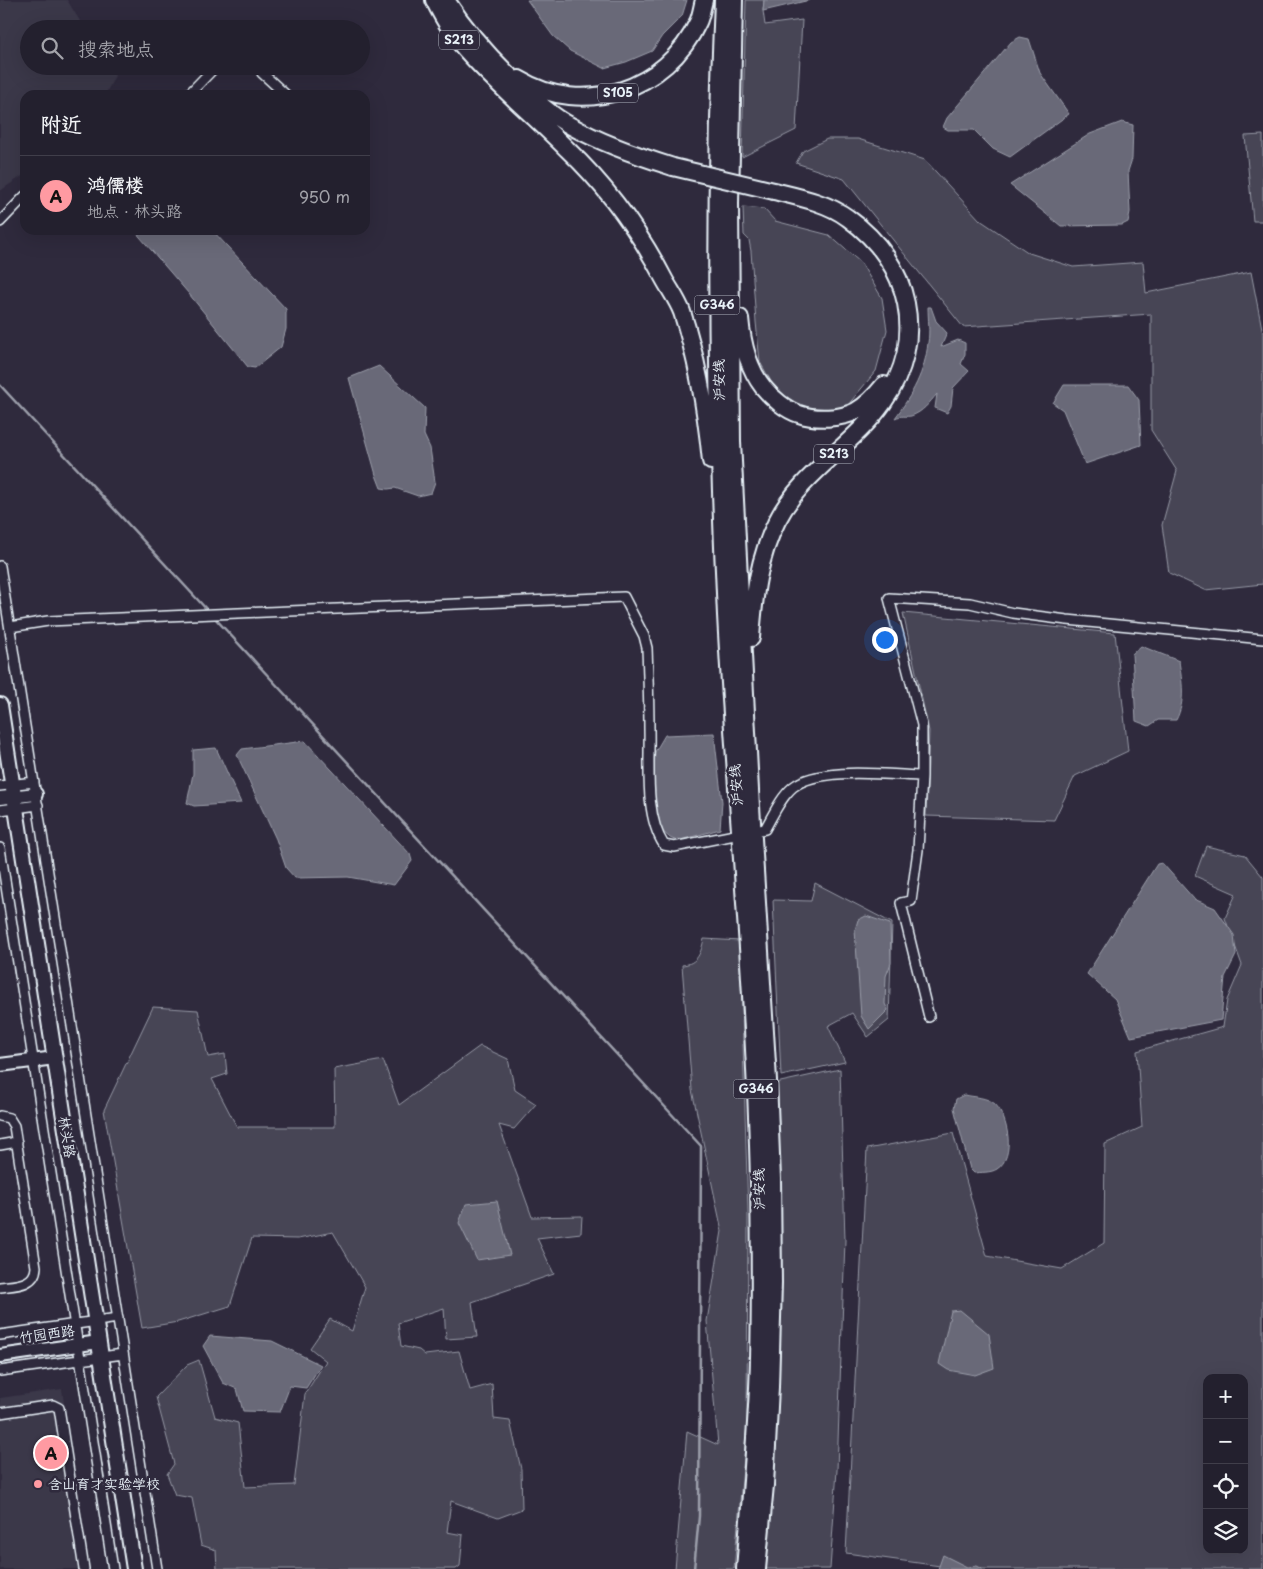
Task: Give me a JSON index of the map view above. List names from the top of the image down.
{
  "streets": {
    "highway": [
      "S213",
      "S105",
      "G346",
      "沪安线"
    ],
    "main road": ["林头路", "竹园西路"]
  },
  "crossings": [
    ["S213", "S105"],
    ["S213", "沪安线"],
    ["林头路", "竹园西路"]
  ],
  "places": ["含山育才实验学校"],
  "page": {
    "search": "搜索地点",
    "heading": "附近",
    "list": [
      {
        "mark": "A",
        "name": "鸿儒楼",
        "note": "地点 · 林头路",
        "value": "950 m"
      }
    ],
    "map_buttons": ["+", "−"],
    "pins": "A"
  }
}
